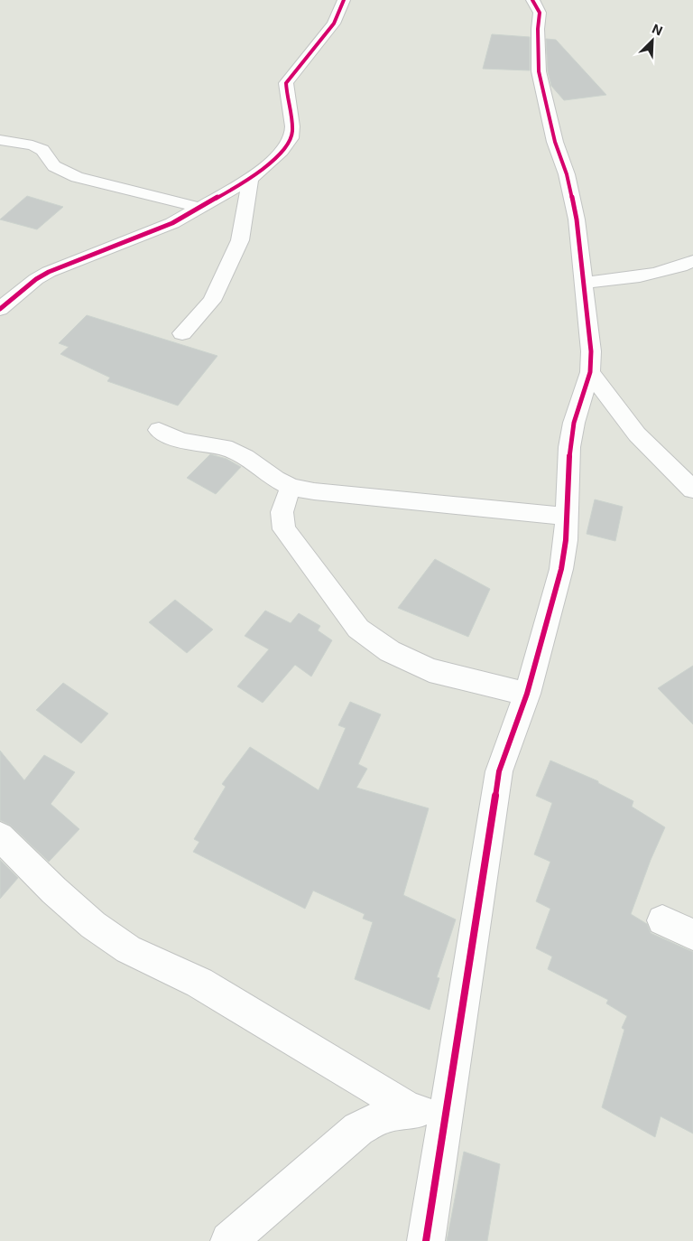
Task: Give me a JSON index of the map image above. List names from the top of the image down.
{
  "north": "top right"
}
